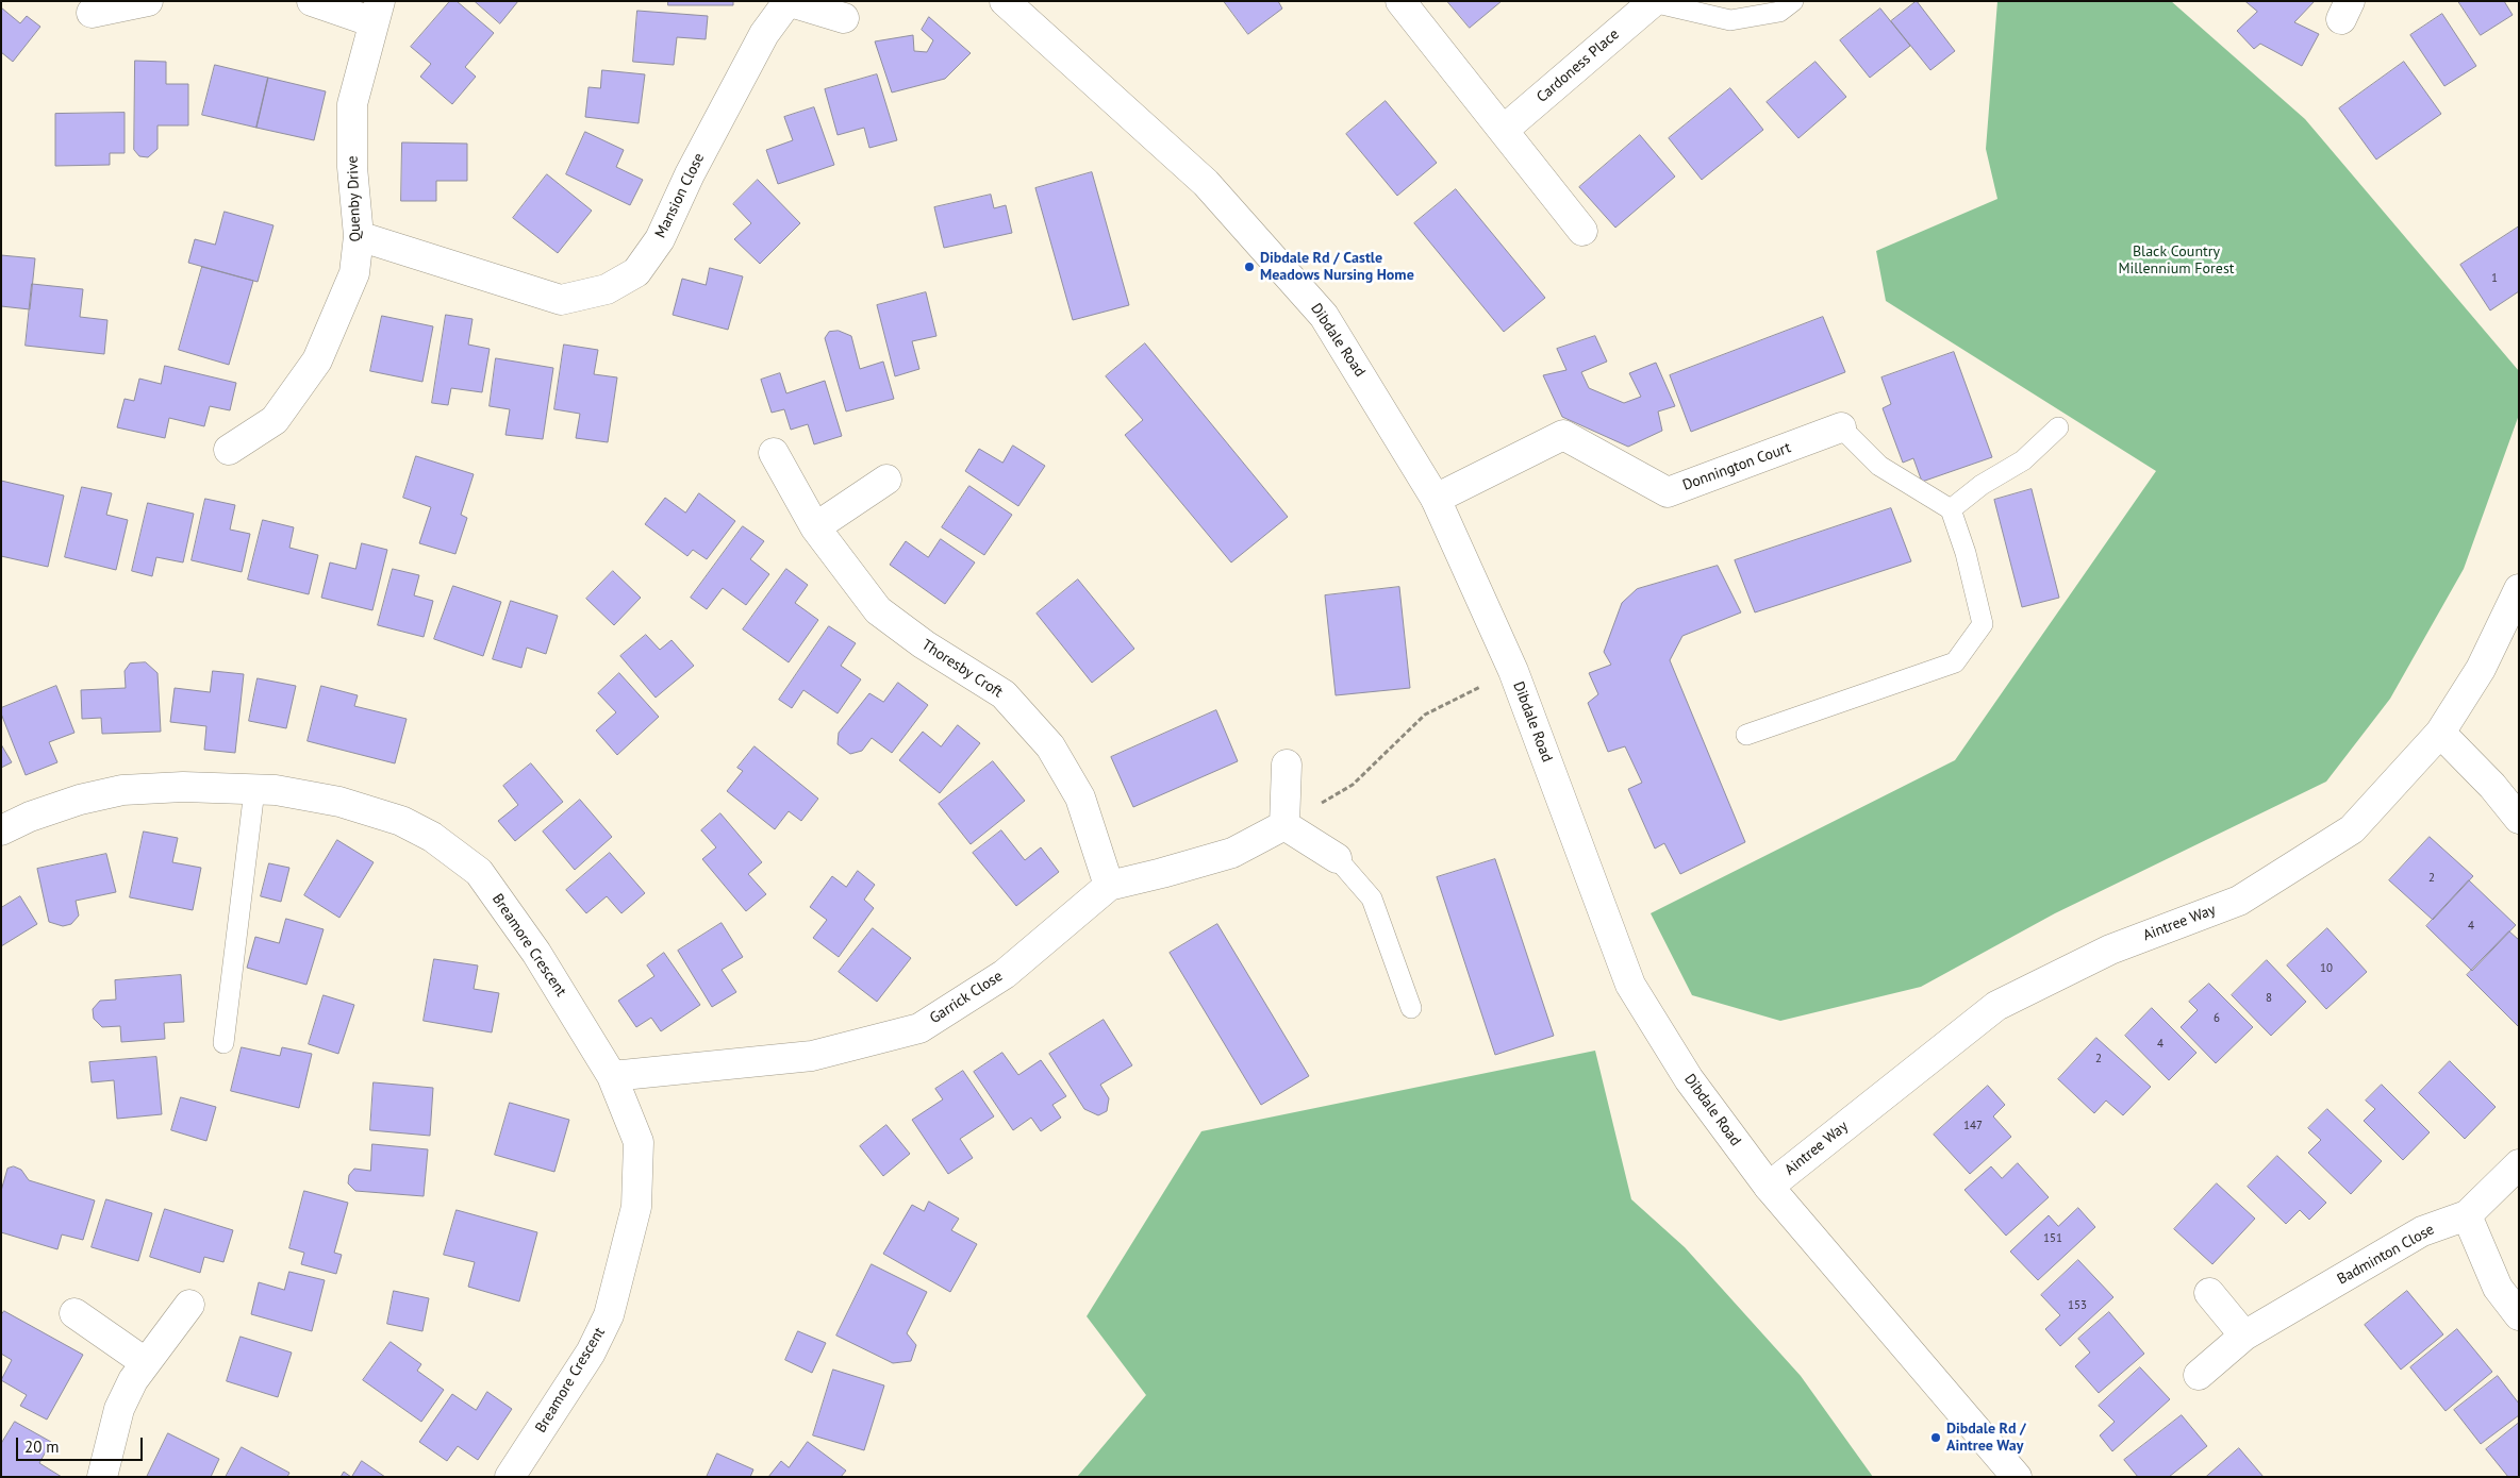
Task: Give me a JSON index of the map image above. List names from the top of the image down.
{
  "streets": {
    "street": [
      "Cardoness Place",
      "Mansion Close",
      "Quenby Drive",
      "Dibdale Road",
      "Donnington Court",
      "Thoresby Croft",
      "Aintree Way",
      "Breamore Crescent",
      "Garrick Close",
      "Badminton Close"
    ]
  },
  "crossings": [
    ["Mansion Close", "Quenby Drive"],
    ["Dibdale Road", "Donnington Court"],
    ["Dibdale Road", "Aintree Way"],
    ["Thoresby Croft", "Garrick Close"],
    ["Breamore Crescent", "Garrick Close"]
  ],
  "parks": ["Black Country Millennium Forest"],
  "places": ["Dibdale Rd / Castle Meadows Nursing Home", "Dibdale Rd / Aintree Way"],
  "house_numbers": [
    "1",
    "2",
    "4",
    "10",
    "8",
    "6",
    "4",
    "2",
    "147",
    "151",
    "153"
  ],
  "scale_bar": "20 m"
}
